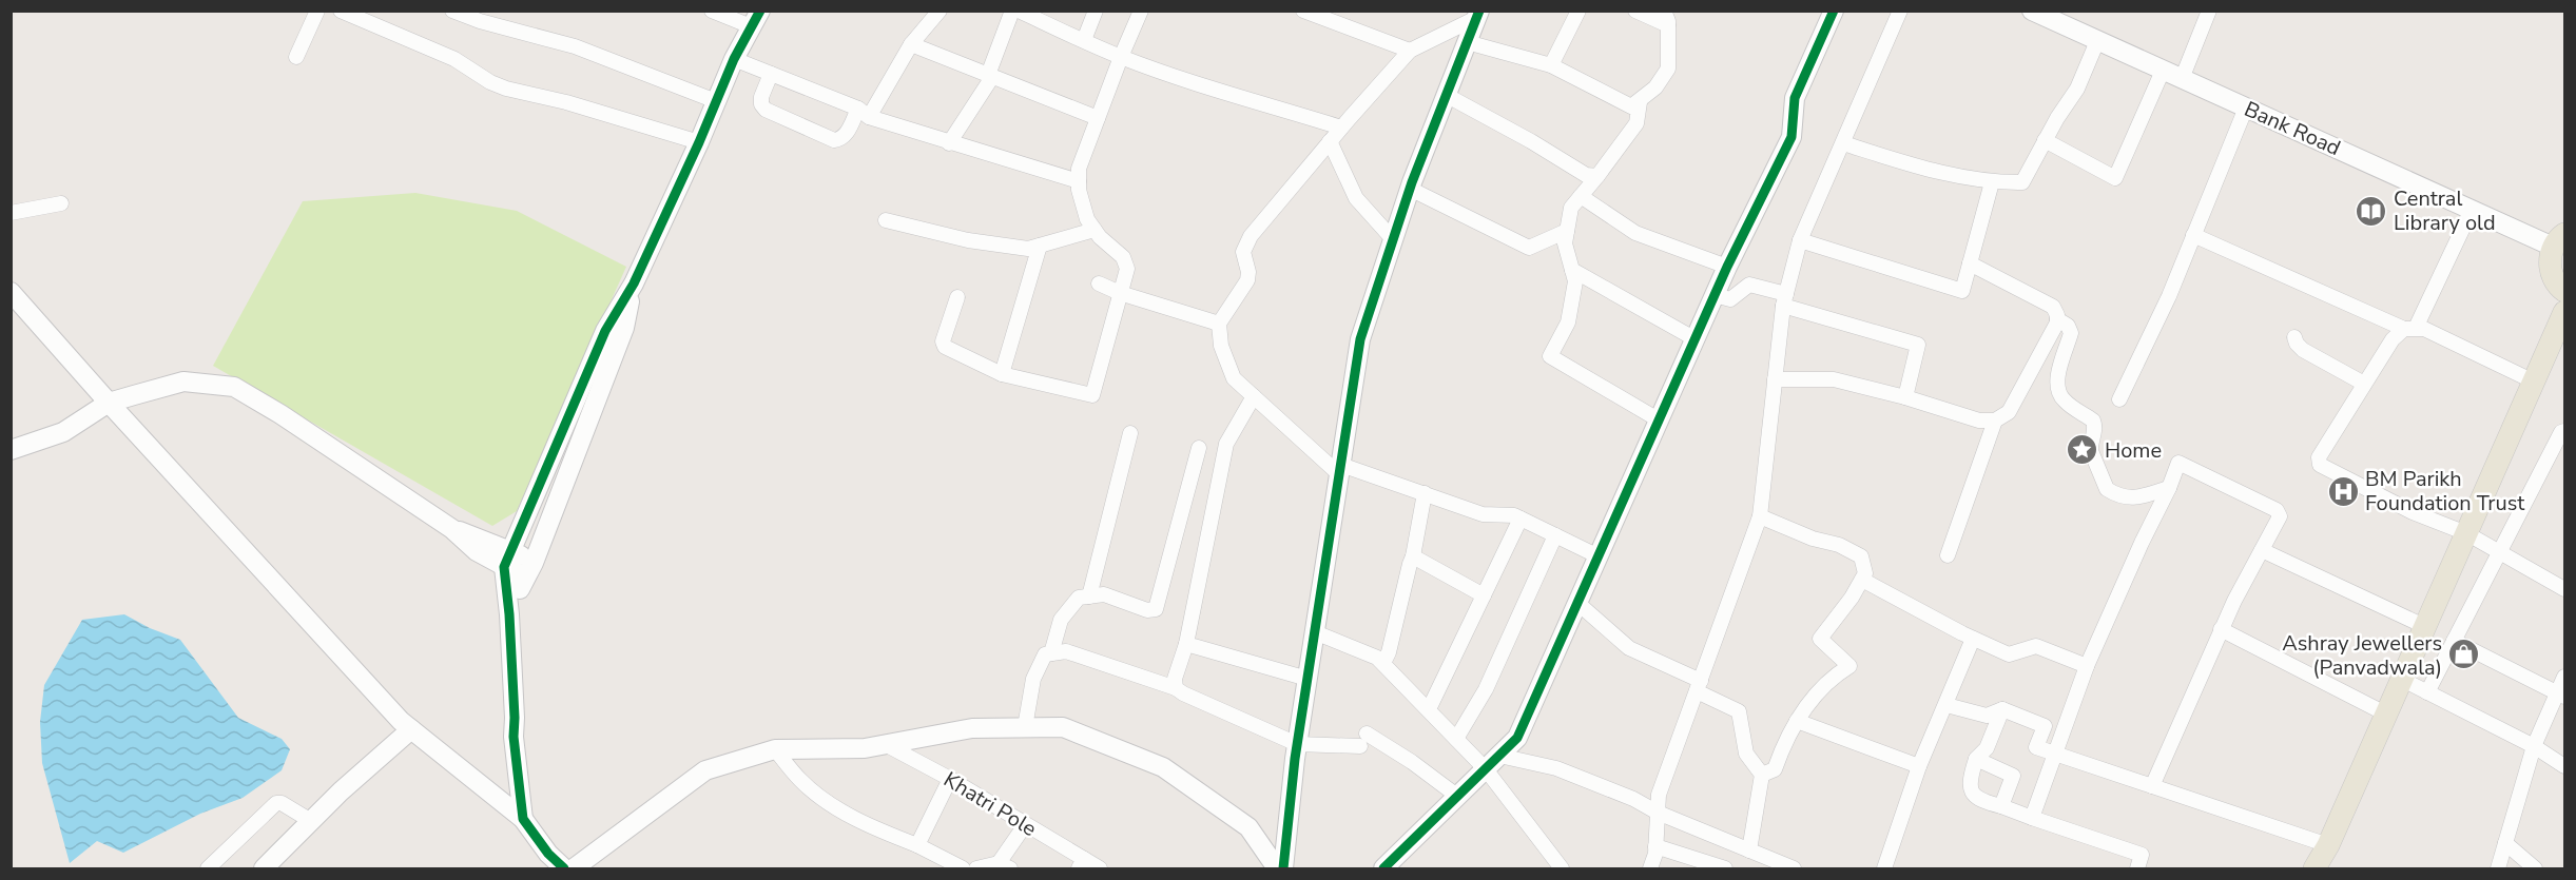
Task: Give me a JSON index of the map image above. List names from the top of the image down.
{
  "streets": {
    "street": ["Bank Road", "Khatri Pole"]
  },
  "places": {
    "library": ["Central Library old"],
    "place": ["Home"],
    "hospital": ["BM Parikh Foundation Trust"],
    "shop": ["Ashray Jewellers (Panvadwala)"]
  }
}
